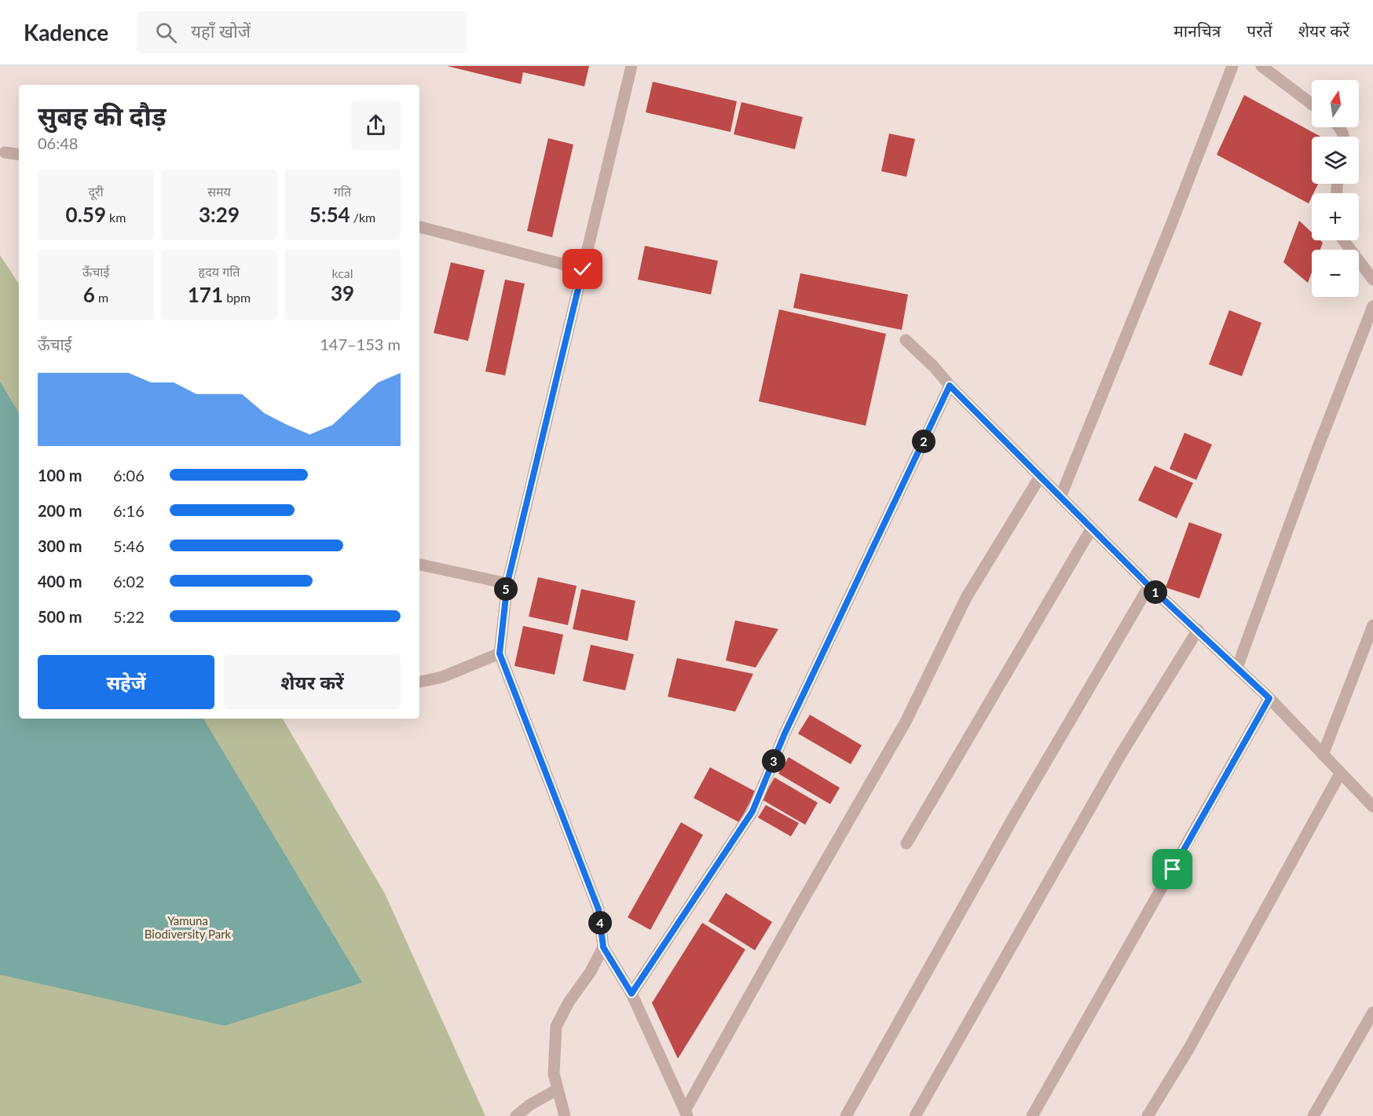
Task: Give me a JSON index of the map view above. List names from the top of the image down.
{
  "parks": ["Yamuna Biodiversity Park"],
  "north": "top",
  "page": {
    "header": "Kadence",
    "search": "यहाँ खोजें",
    "nav": ["मानचित्र", "परतें", "शेयर करें"],
    "map_buttons": ["+", "−"],
    "heading": ["सुबह की दौड़", "06:48"],
    "stats": [
      ["दूरी", "0.59 km"],
      ["समय", "3:29"],
      ["गति", "5:54 /km"],
      ["ऊँचाई", "6 m"],
      ["हृदय गति", "171 bpm"],
      ["kcal", "39"]
    ],
    "chart": ["ऊँचाई", "147–153 m"],
    "pins": [
      "2",
      "5",
      "1",
      "3",
      "4"
    ],
    "list": [
      {
        "name": "100 m",
        "note": "6:06"
      },
      {
        "name": "200 m",
        "note": "6:16"
      },
      {
        "name": "300 m",
        "note": "5:46"
      },
      {
        "name": "400 m",
        "note": "6:02"
      },
      {
        "name": "500 m",
        "note": "5:22"
      }
    ],
    "buttons": ["सहेजें", "शेयर करें"]
  }
}
